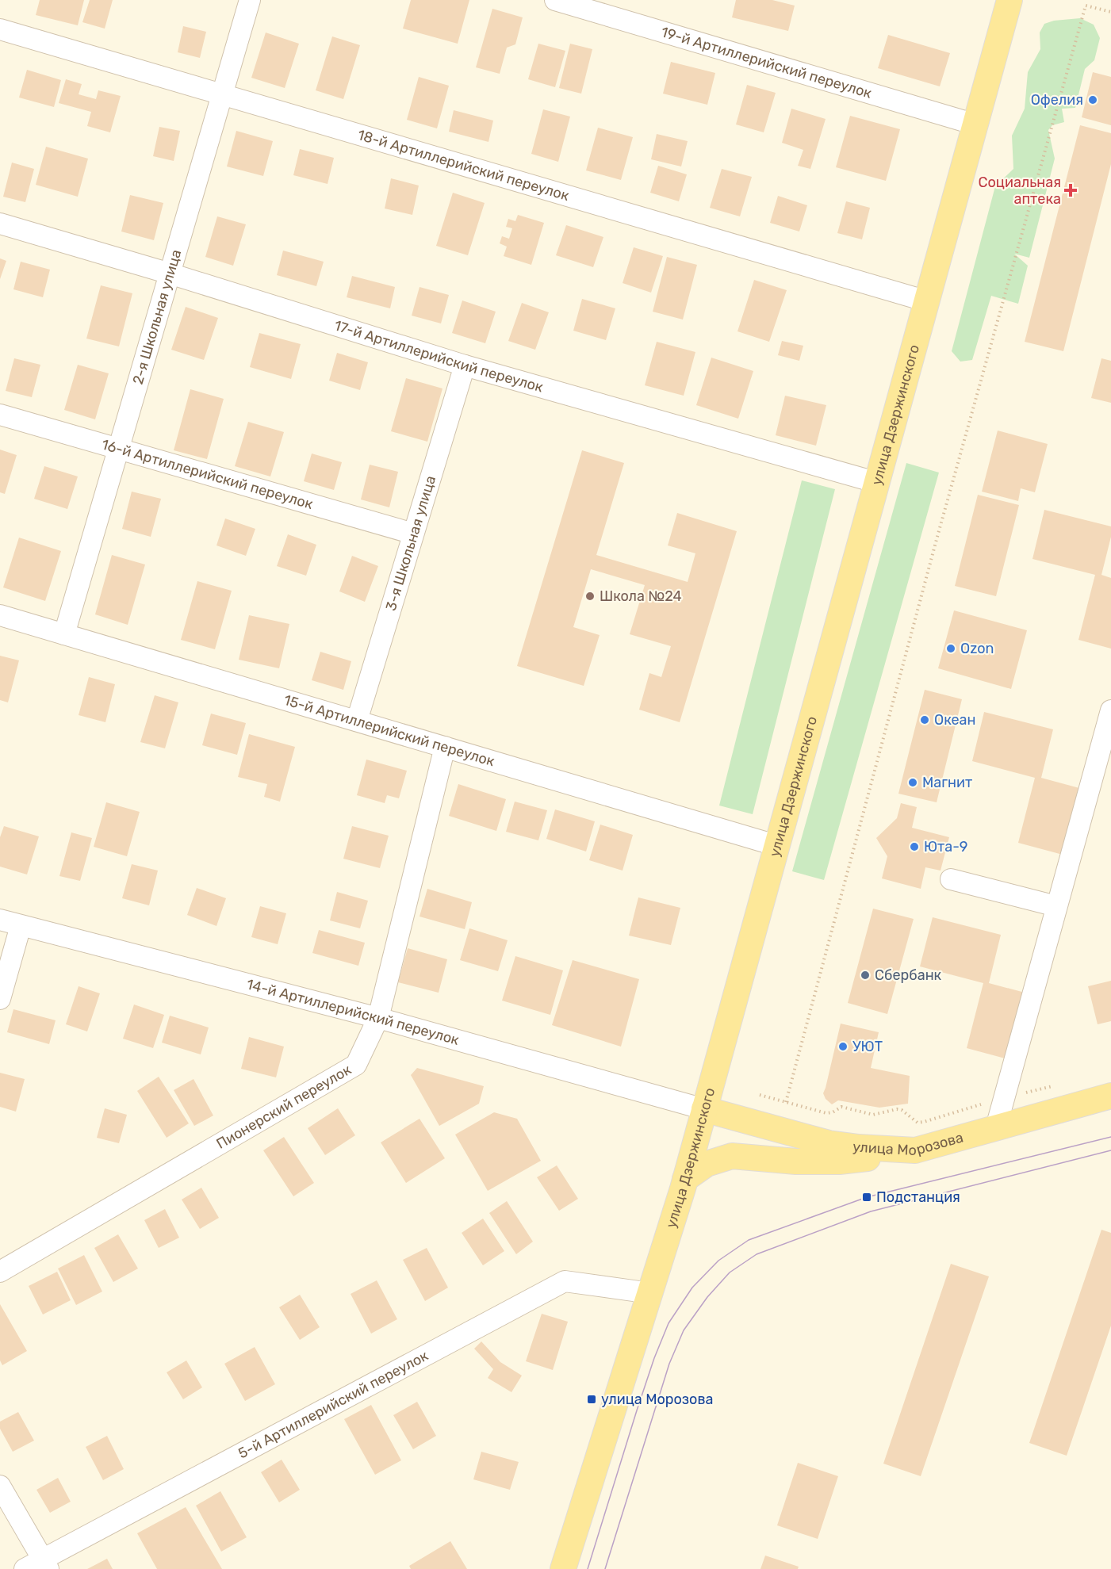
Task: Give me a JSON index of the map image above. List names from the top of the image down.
{
  "streets": {
    "main road": ["улица Дзержинского", "улица Морозова"],
    "street": [
      "19-й Артиллерийский переулок",
      "18-й Артиллерийский переулок",
      "2-я Школьная улица",
      "17-й Артиллерийский переулок",
      "16-й Артиллерийский переулок",
      "3-я Школьная улица",
      "15-й Артиллерийский переулок",
      "14-й Артиллерийский переулок",
      "Пионерский переулок",
      "5-й Артиллерийский переулок"
    ]
  },
  "crossings": [
    ["19-й Артиллерийский переулок", "улица Дзержинского"],
    ["18-й Артиллерийский переулок", "2-я Школьная улица"],
    ["18-й Артиллерийский переулок", "улица Дзержинского"],
    ["2-я Школьная улица", "17-й Артиллерийский переулок"],
    ["2-я Школьная улица", "16-й Артиллерийский переулок"],
    ["2-я Школьная улица", "15-й Артиллерийский переулок"],
    ["17-й Артиллерийский переулок", "улица Дзержинского"],
    ["17-й Артиллерийский переулок", "3-я Школьная улица"],
    ["улица Дзержинского", "15-й Артиллерийский переулок"],
    ["улица Дзержинского", "14-й Артиллерийский переулок"],
    ["улица Дзержинского", "улица Морозова"],
    ["улица Дзержинского", "5-й Артиллерийский переулок"],
    ["16-й Артиллерийский переулок", "3-я Школьная улица"],
    ["3-я Школьная улица", "15-й Артиллерийский переулок"],
    ["15-й Артиллерийский переулок", "Пионерский переулок"],
    ["14-й Артиллерийский переулок", "Пионерский переулок"],
    ["14-й Артиллерийский переулок", "улица Морозова"]
  ],
  "places": {
    "other": [
      "Офелия",
      "Школа №24",
      "Ozon",
      "Океан",
      "Магнит",
      "Юта-9",
      "Сбербанк",
      "УЮТ"
    ],
    "health": ["Социальная аптека"],
    "transit": ["Подстанция", "улица Морозова"]
  }
}
